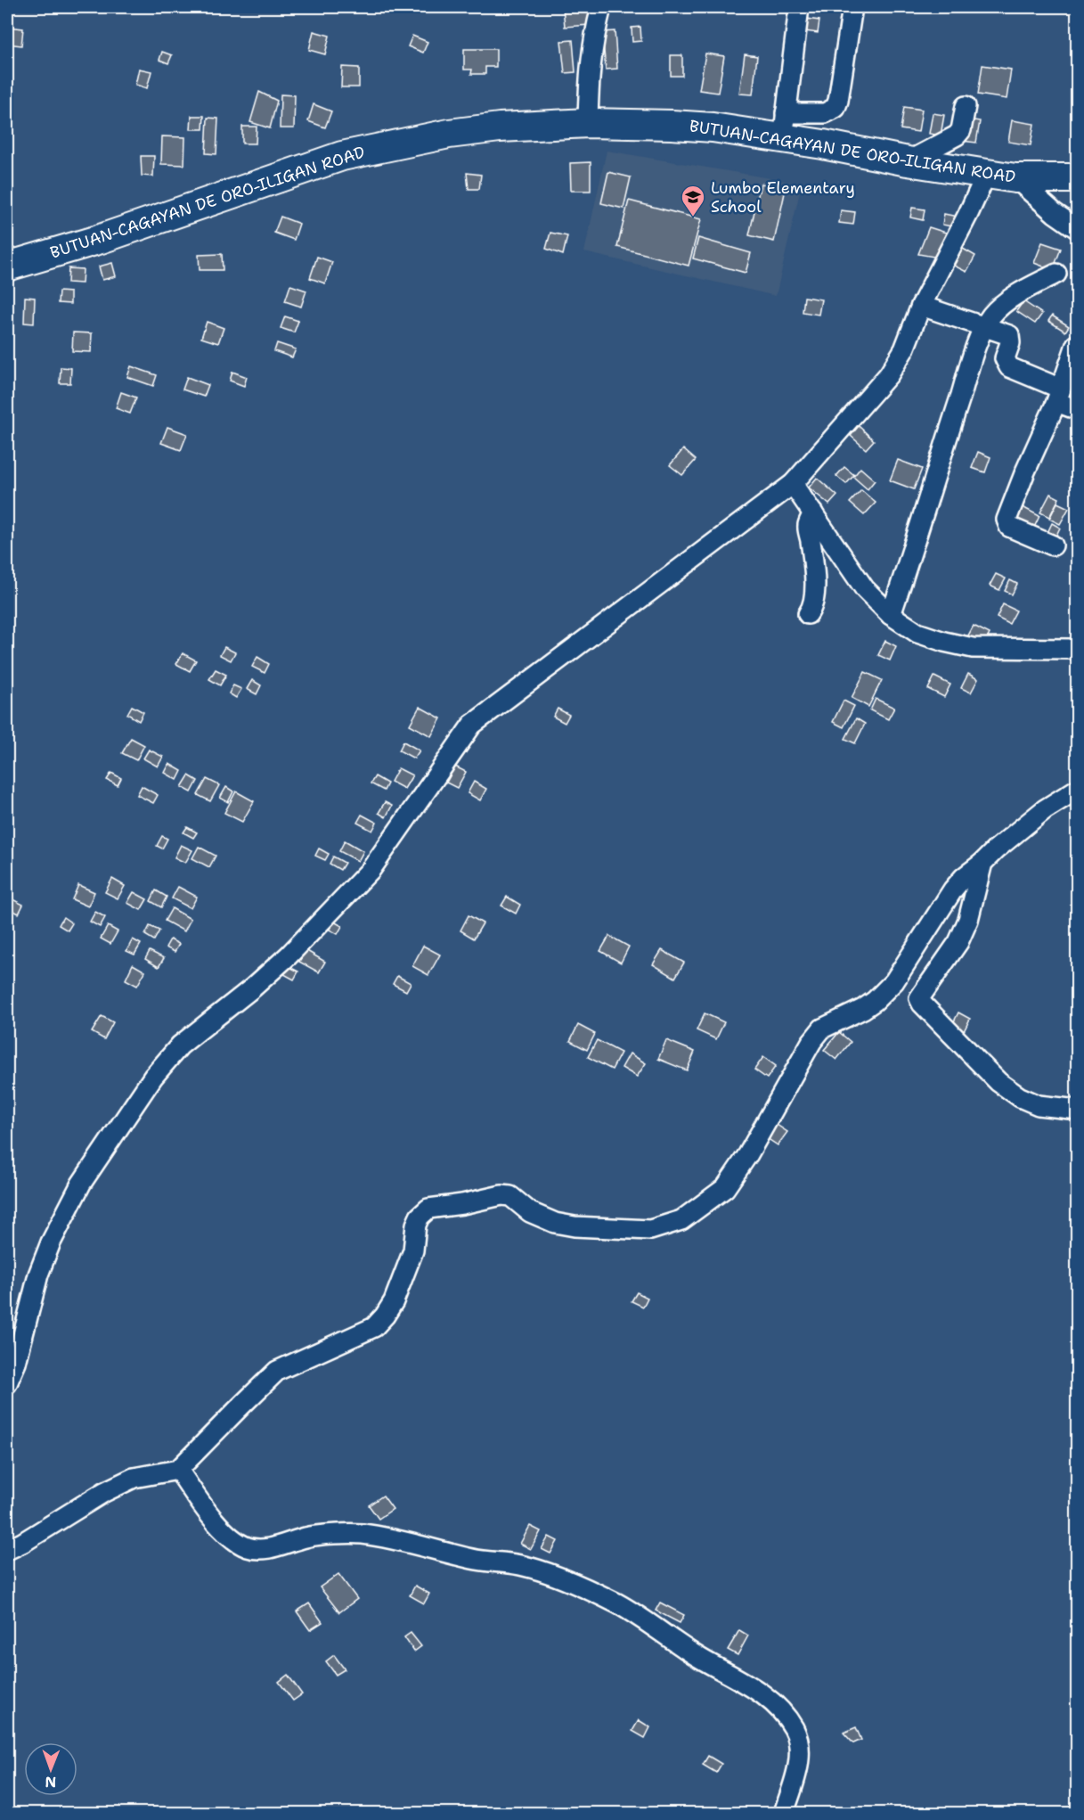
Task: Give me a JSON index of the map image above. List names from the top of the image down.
{
  "streets": {
    "highway": ["BUTUAN-CAGAYAN DE ORO-ILIGAN ROAD"]
  },
  "places": {
    "school or university": ["Lumbo Elementary School"]
  },
  "north": "bottom"
}
